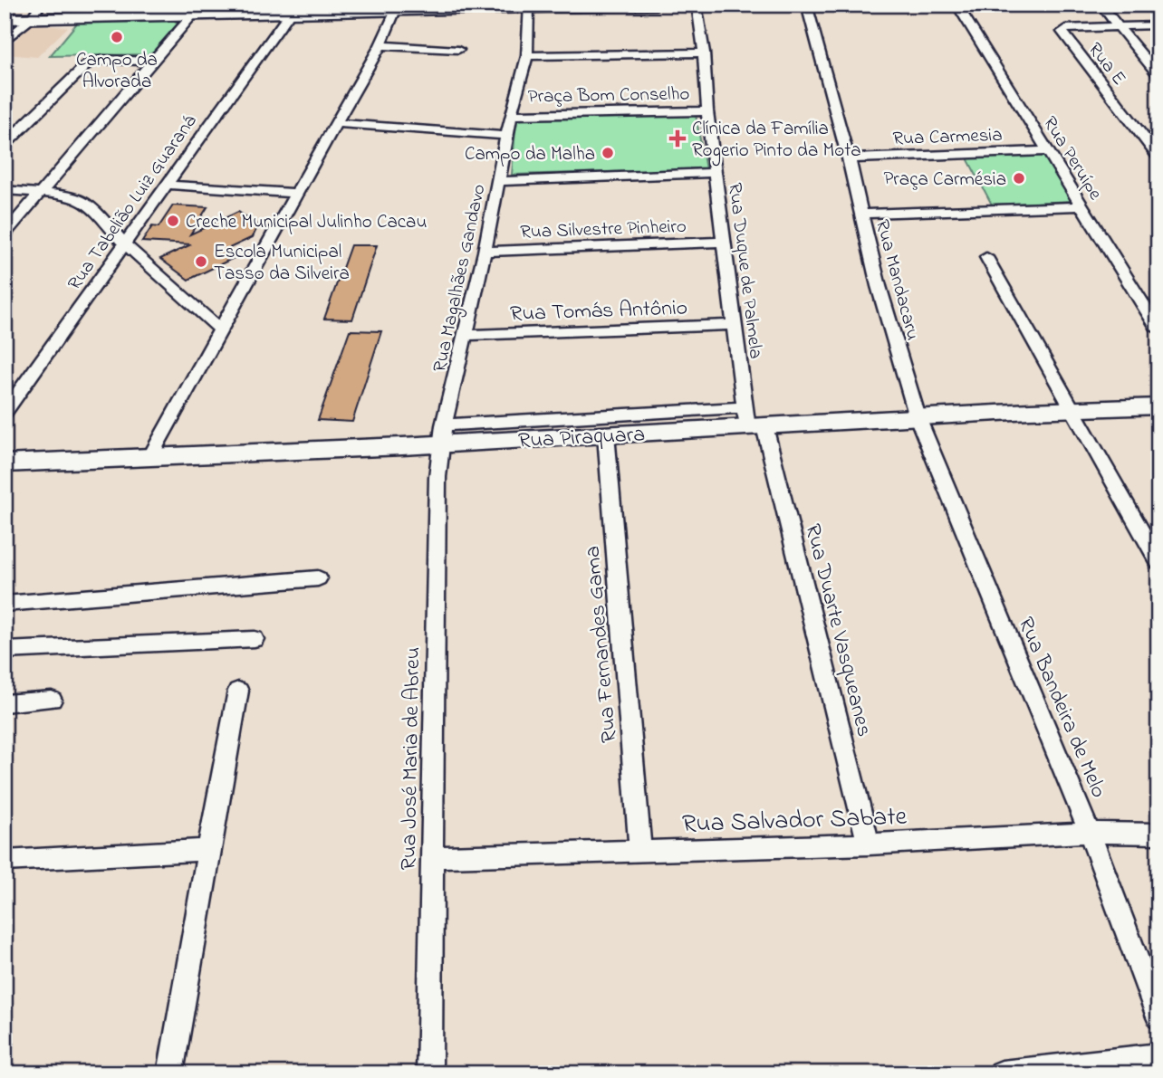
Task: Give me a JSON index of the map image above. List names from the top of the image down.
{
  "streets": {
    "main road": ["Rua Piraquara"],
    "street": [
      "Rua E",
      "Praça Bom Conselho",
      "Rua Carmesia",
      "Rua Peruípe",
      "Rua Tabelião Luiz Guaraná",
      "Rua Silvestre Pinheiro",
      "Rua Duque de Palmela",
      "Rua Magalhães Gandavo",
      "Rua Mandacaru",
      "Rua Tomás Antônio",
      "Rua Duarte Vasqueanes",
      "Rua Fernandes Gama",
      "Rua Bandeira de Melo",
      "Rua José Maria de Abreu",
      "Rua Salvador Sabate"
    ]
  },
  "crossings": [
    ["Praça Bom Conselho", "Rua Duque de Palmela"],
    ["Praça Bom Conselho", "Rua Magalhães Gandavo"],
    ["Rua Carmesia", "Rua Peruípe"],
    ["Rua Carmesia", "Rua Mandacaru"],
    ["Rua Silvestre Pinheiro", "Rua Duque de Palmela"],
    ["Rua Silvestre Pinheiro", "Rua Magalhães Gandavo"],
    ["Rua Duque de Palmela", "Rua Tomás Antônio"],
    ["Rua Duque de Palmela", "Rua Piraquara"],
    ["Rua Duque de Palmela", "Rua Duarte Vasqueanes"],
    ["Rua Magalhães Gandavo", "Rua Tomás Antônio"],
    ["Rua Magalhães Gandavo", "Rua Piraquara"],
    ["Rua Magalhães Gandavo", "Rua José Maria de Abreu"],
    ["Rua Mandacaru", "Rua Piraquara"],
    ["Rua Mandacaru", "Rua Bandeira de Melo"],
    ["Rua Piraquara", "Rua Duarte Vasqueanes"],
    ["Rua Piraquara", "Rua Fernandes Gama"],
    ["Rua Piraquara", "Rua Bandeira de Melo"],
    ["Rua Piraquara", "Rua José Maria de Abreu"],
    ["Rua Duarte Vasqueanes", "Rua Salvador Sabate"],
    ["Rua Fernandes Gama", "Rua Salvador Sabate"],
    ["Rua Bandeira de Melo", "Rua Salvador Sabate"],
    ["Rua José Maria de Abreu", "Rua Salvador Sabate"]
  ],
  "places": {
    "other": [
      "Campo da Alvorada",
      "Campo da Malha",
      "Praça Carmésia",
      "Creche Municipal Julinho Cacau",
      "Escola Municipal Tasso da Silveira"
    ],
    "health": ["Clínica da Família Rogerio Pinto da Mota"]
  }
}
